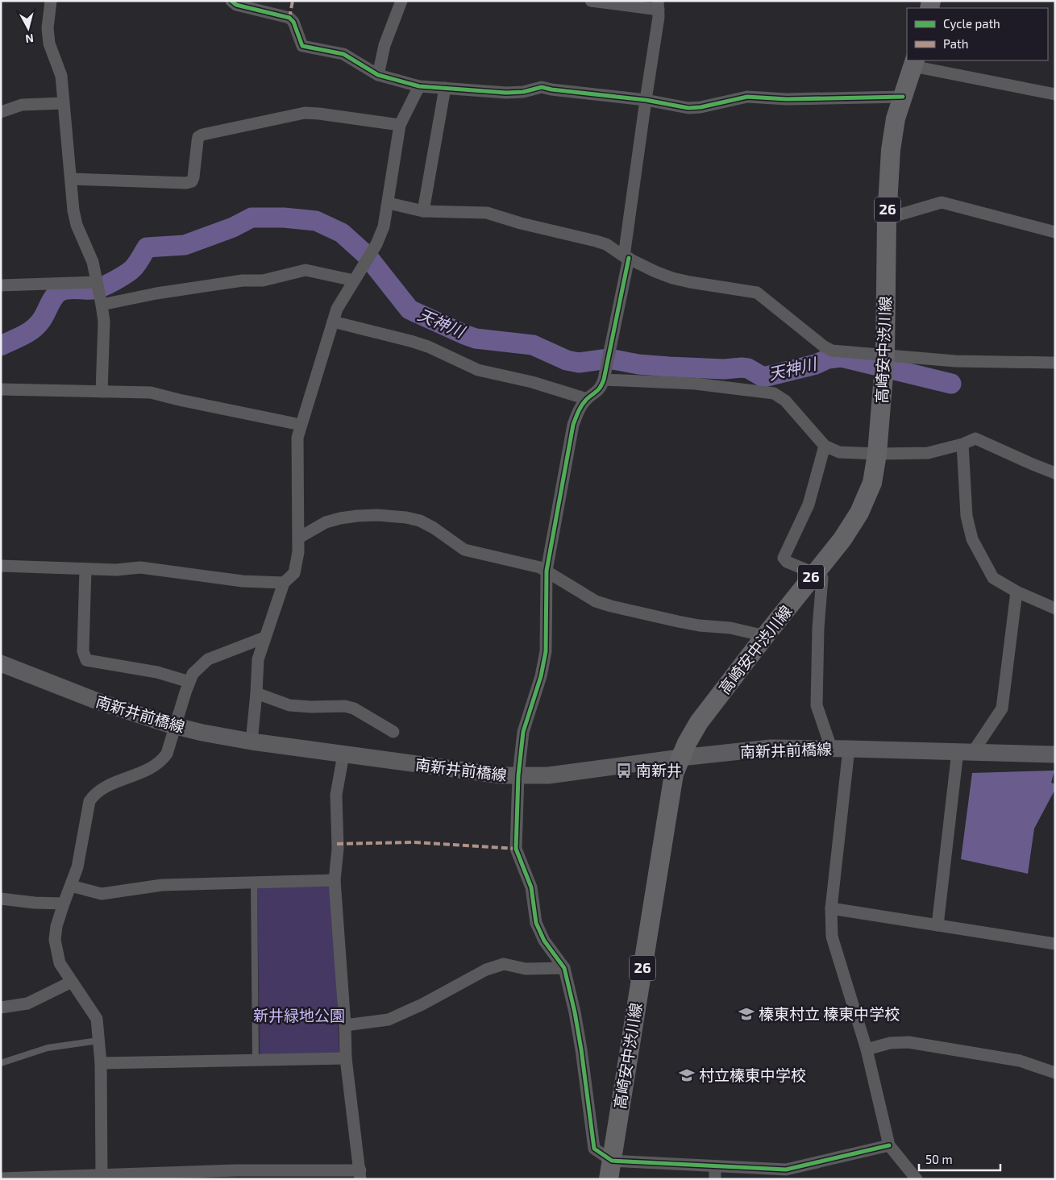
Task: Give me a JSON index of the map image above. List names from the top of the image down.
{
  "streets": {
    "main road": ["26", "高崎安中渋川線", "南新井前橋線"]
  },
  "crossings": [
    ["高崎安中渋川線", "南新井前橋線"]
  ],
  "water": ["天神川"],
  "parks": ["新井緑地公園"],
  "places": {
    "bus stop": ["南新井"],
    "school or university": ["榛東村立 榛東中学校", "村立榛東中学校"]
  },
  "legend": ["Cycle path", "Path"],
  "scale_bar": "50 m",
  "north": "bottom"
}
